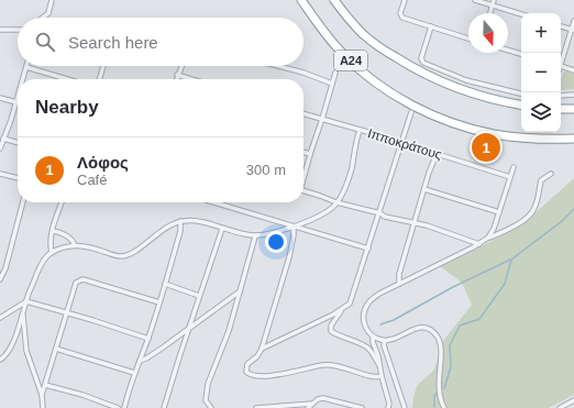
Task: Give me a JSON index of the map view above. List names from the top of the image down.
{
  "streets": {
    "highway": ["Α24"],
    "street": ["Ιπποκράτους"]
  },
  "north": "bottom",
  "page": {
    "map_buttons": ["+", "−"],
    "search": "Search here",
    "heading": "Nearby",
    "pins": "1",
    "list": [
      {
        "mark": "1",
        "name": "Λόφος",
        "note": "Café",
        "value": "300 m"
      }
    ]
  }
}
